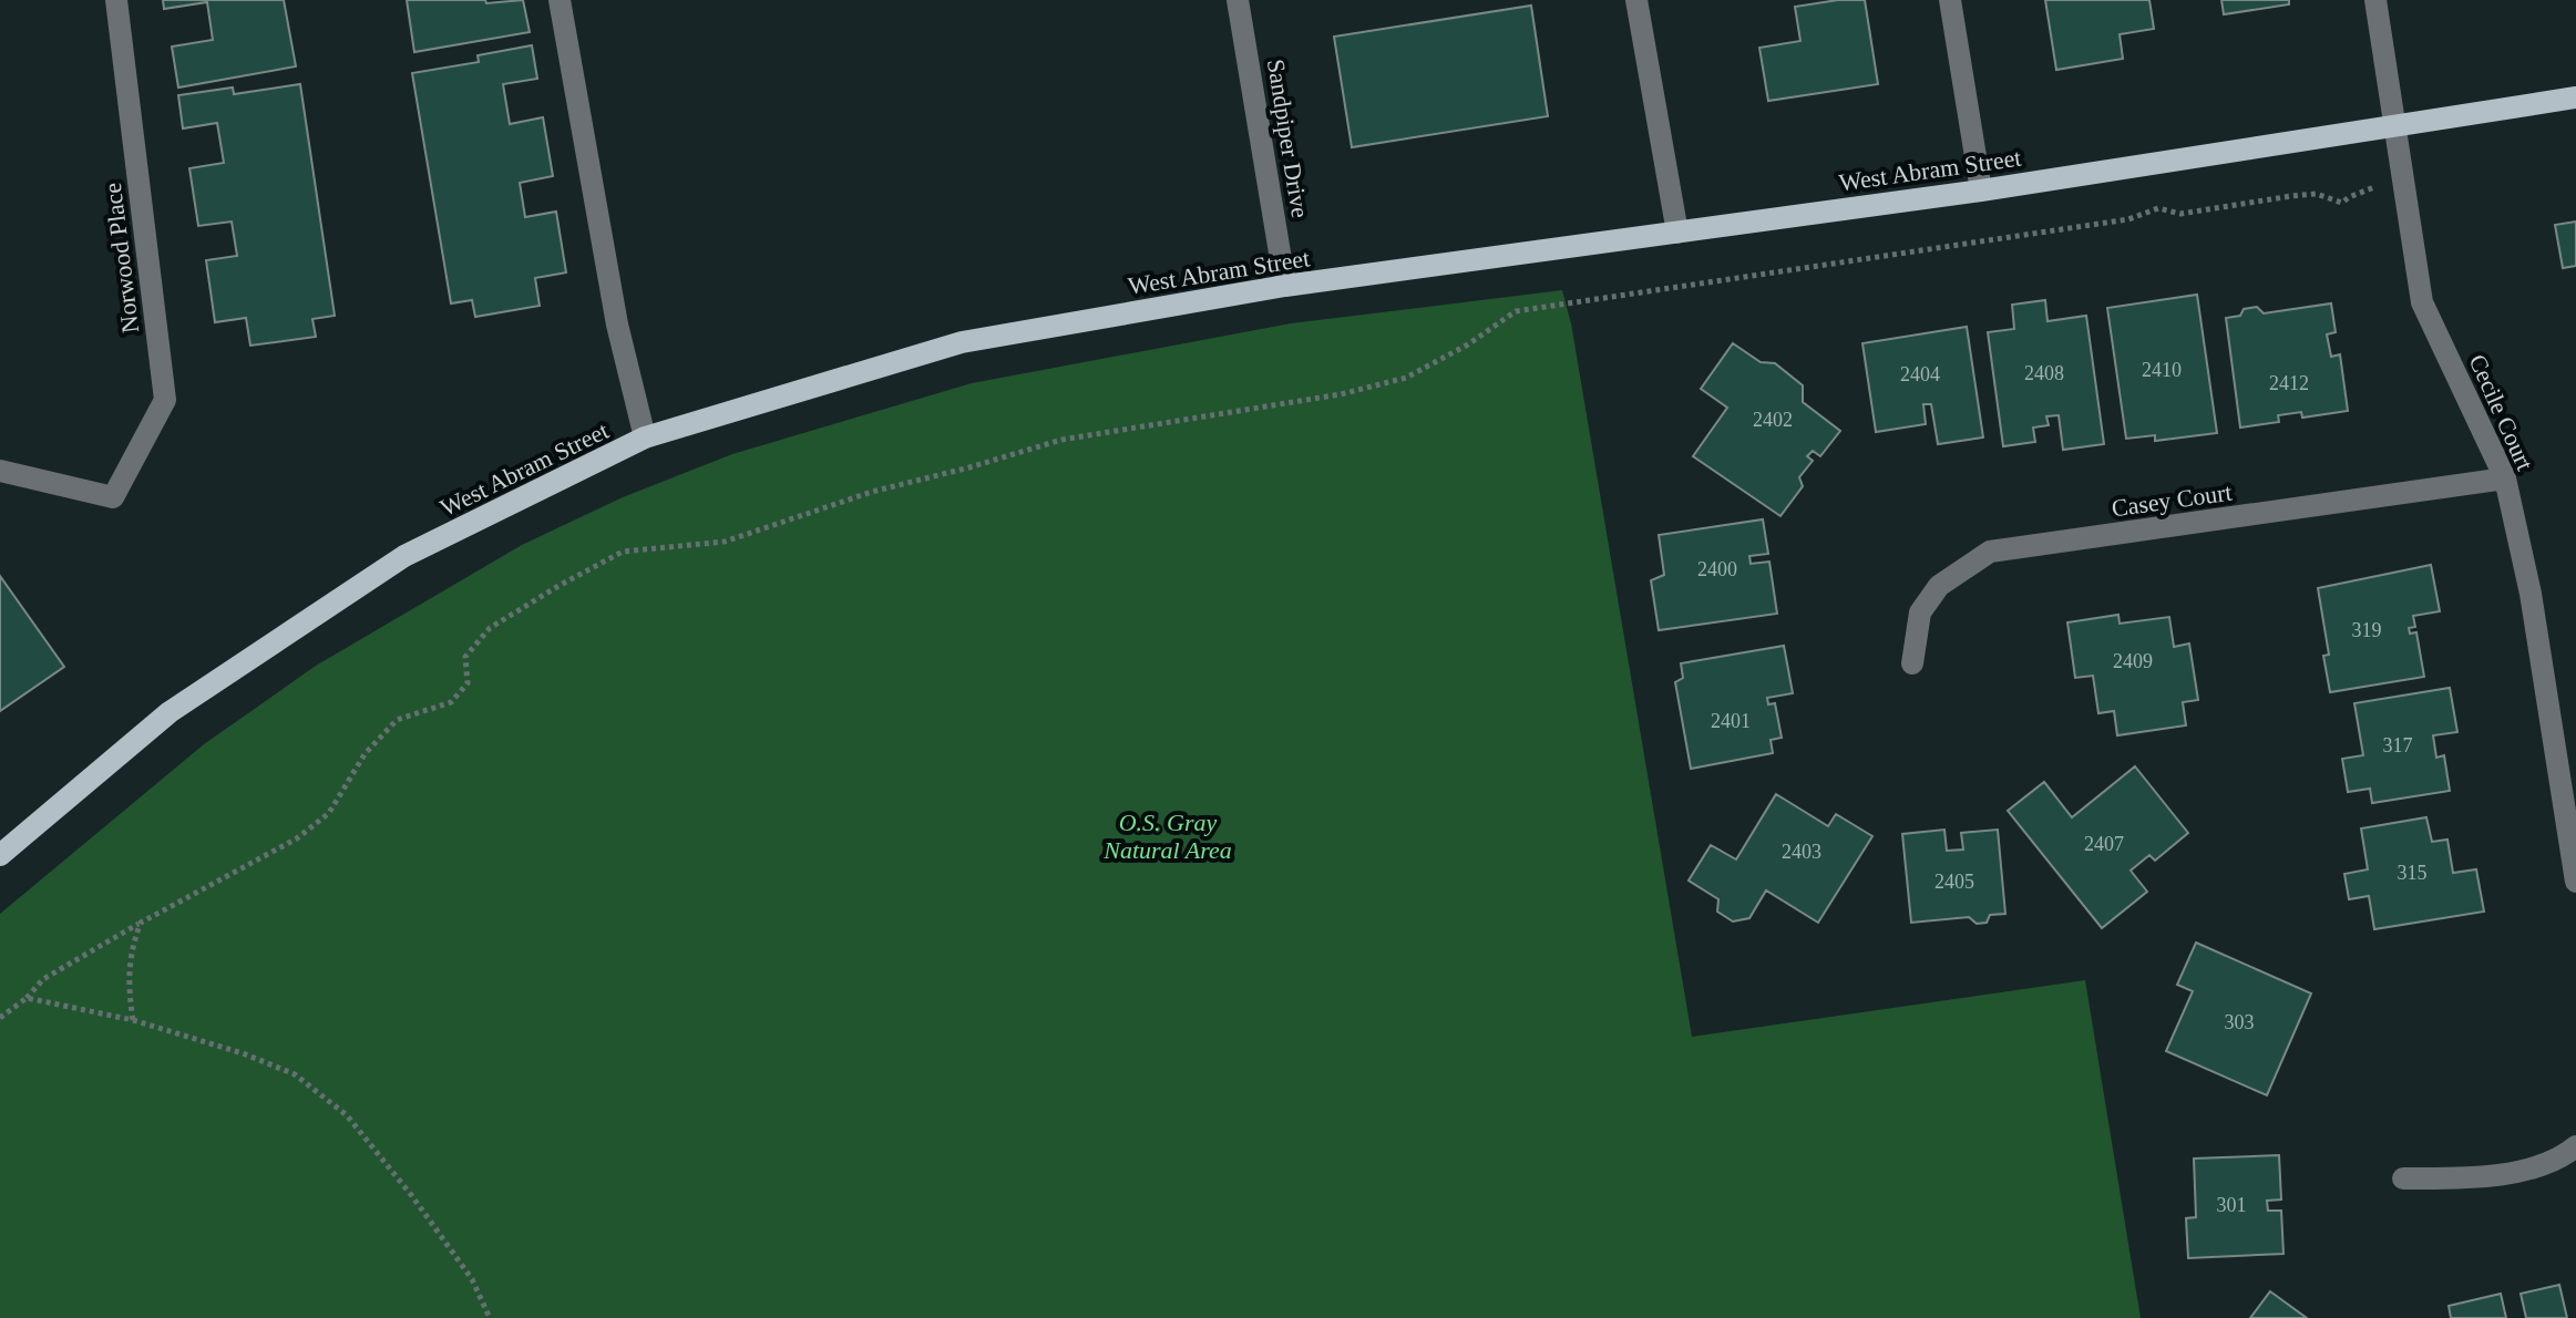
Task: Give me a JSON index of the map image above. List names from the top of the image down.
{
  "streets": {
    "main road": ["West Abram Street"],
    "street": [
      "Sandpiper Drive",
      "Norwood Place",
      "Cecile Court",
      "Casey Court"
    ]
  },
  "crossings": [
    ["Sandpiper Drive", "West Abram Street"],
    ["West Abram Street", "Cecile Court"],
    ["Cecile Court", "Casey Court"]
  ],
  "parks": ["O.S. Gray Natural Area"],
  "house_numbers": [
    "2410",
    "2408",
    "2404",
    "2412",
    "2402",
    "2400",
    "319",
    "2409",
    "2401",
    "317",
    "2407",
    "2403",
    "315",
    "2405",
    "303",
    "301"
  ]
}
